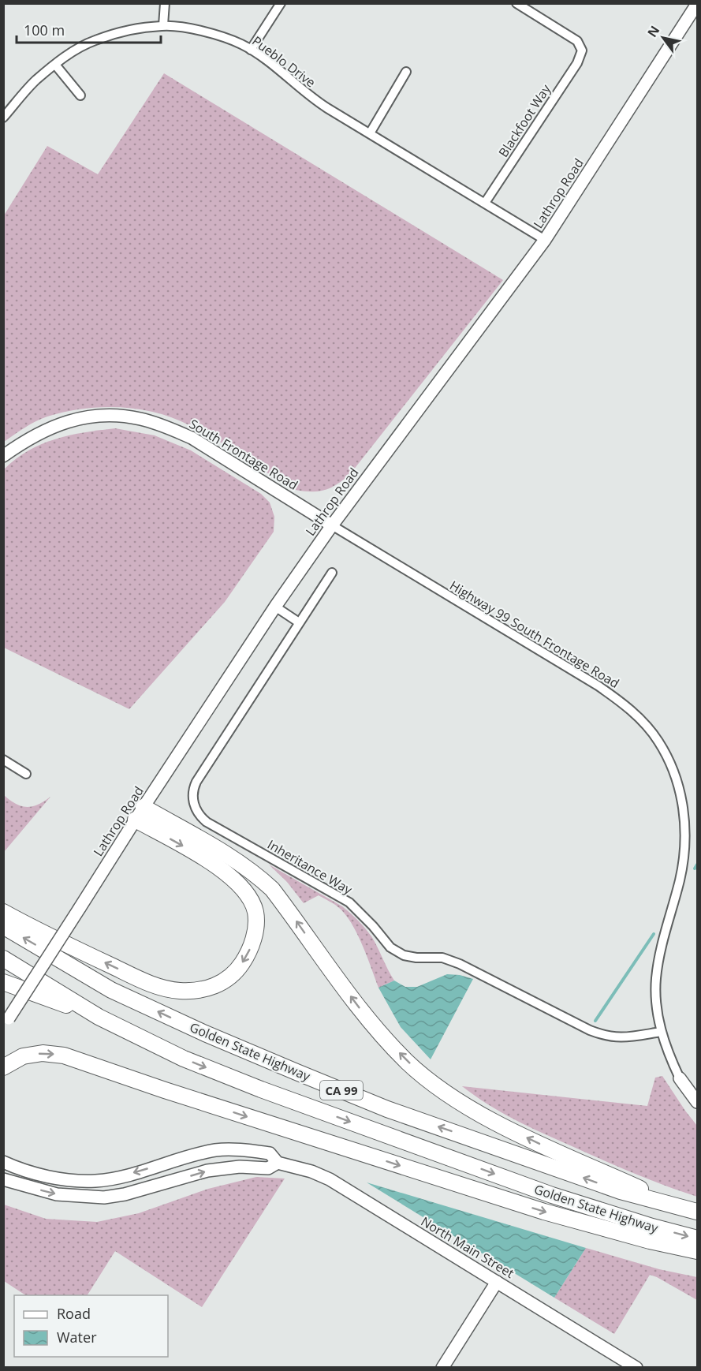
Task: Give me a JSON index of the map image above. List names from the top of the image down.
{
  "streets": {
    "highway": ["Golden State Highway", "CA 99"],
    "street": [
      "Pueblo Drive",
      "Blackfoot Way",
      "Lathrop Road",
      "South Frontage Road",
      "Highway 99 South Frontage Road",
      "Inheritance Way",
      "North Main Street"
    ]
  },
  "crossings": [
    ["Pueblo Drive", "Blackfoot Way"],
    ["Pueblo Drive", "Lathrop Road"],
    ["Lathrop Road", "South Frontage Road"],
    ["Lathrop Road", "Highway 99 South Frontage Road"],
    ["South Frontage Road", "Highway 99 South Frontage Road"],
    ["Highway 99 South Frontage Road", "Inheritance Way"]
  ],
  "legend": ["Road", "Water"],
  "scale_bar": "100 m",
  "north": "top left"
}
